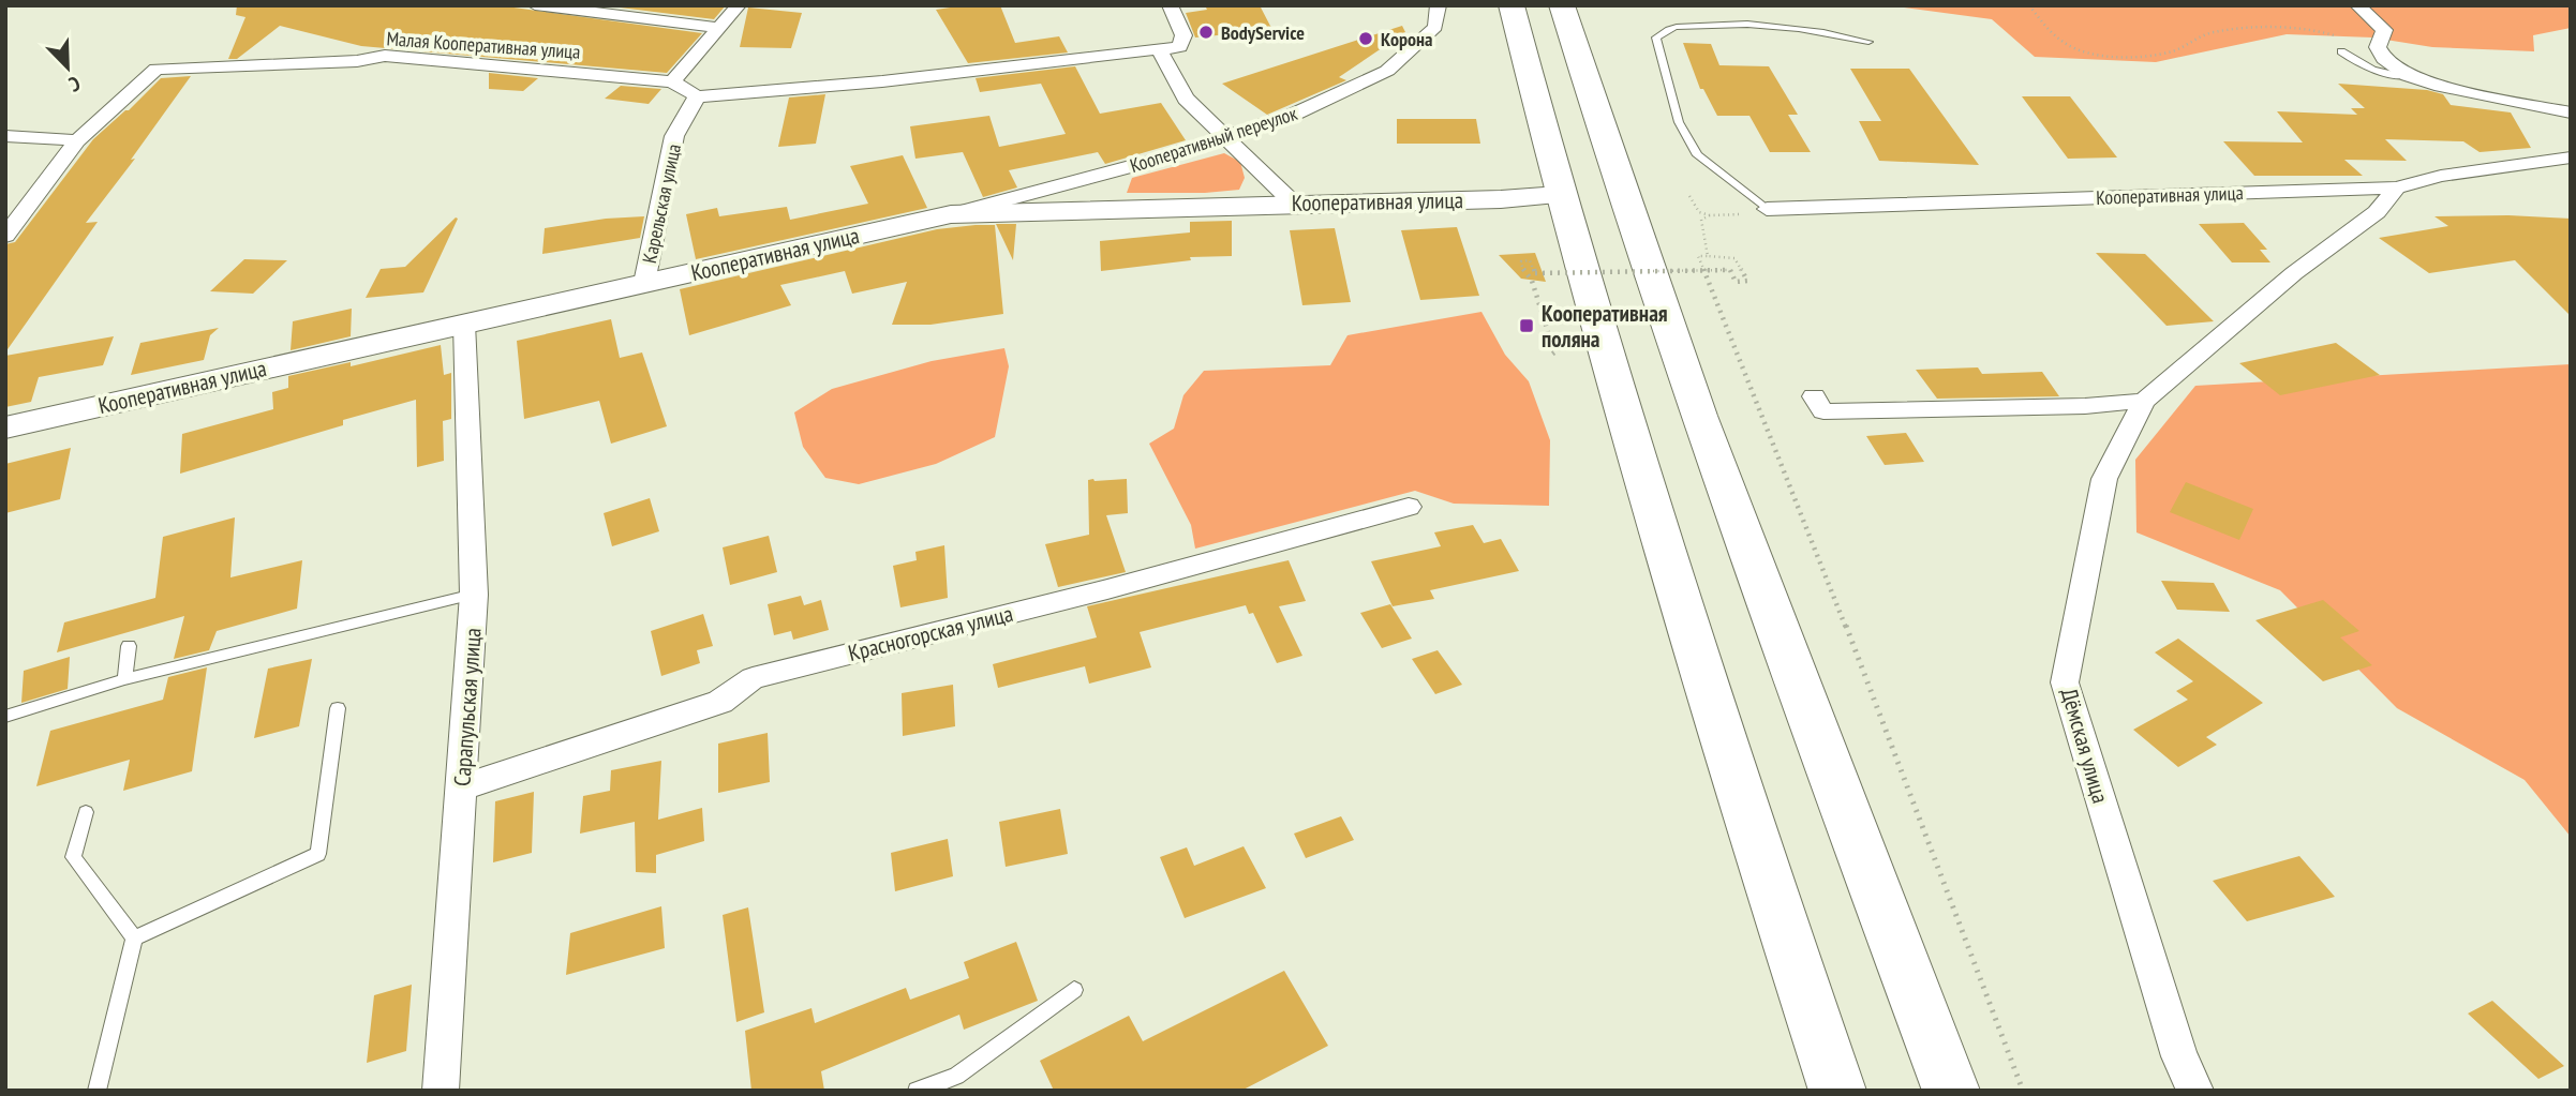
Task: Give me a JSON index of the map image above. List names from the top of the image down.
{
  "streets": {
    "street": [
      "Малая Кооперативная улица",
      "Кооперативный переулок",
      "Кооперативная улица",
      "Карельская улица",
      "Красногорская улица",
      "Сарапульская улица",
      "Дёмская улица"
    ]
  },
  "crossings": [
    ["Кооперативный переулок", "Кооперативная улица"],
    ["Кооперативная улица", "Карельская улица"],
    ["Кооперативная улица", "Сарапульская улица"],
    ["Красногорская улица", "Сарапульская улица"]
  ],
  "places": {
    "other": ["BodyService", "Корона"],
    "transit": ["Кооперативная поляна"]
  },
  "north": "bottom right"
}
